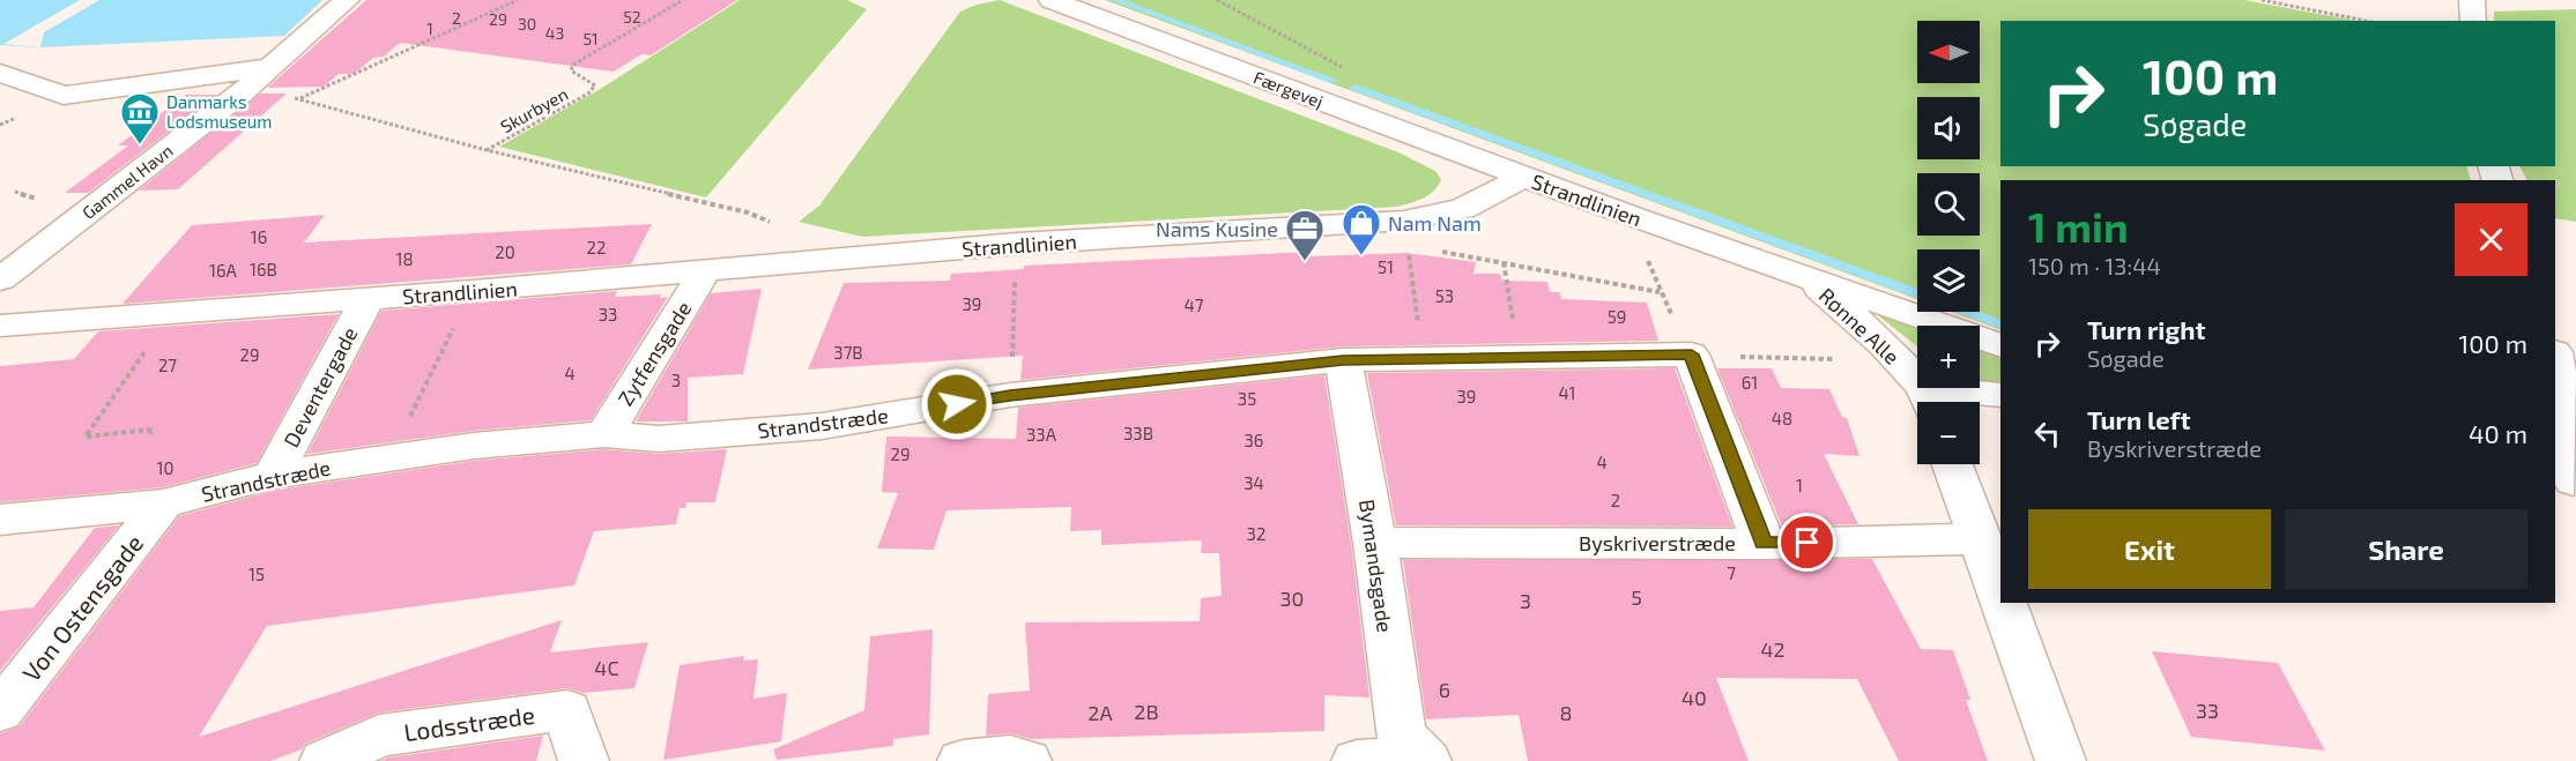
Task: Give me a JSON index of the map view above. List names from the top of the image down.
{
  "streets": {
    "street": [
      "Færgevej",
      "Gammel Havn",
      "Strandlinien",
      "Rønne Alle",
      "Zytfensgade",
      "Deventergade",
      "Strandstræde",
      "Byskriverstræde",
      "Bymandsgade",
      "Von Ostensgade",
      "Lodsstræde"
    ],
    "path": ["Skurbyen"]
  },
  "crossings": [
    ["Færgevej", "Strandlinien"],
    ["Strandlinien", "Rønne Alle"],
    ["Strandlinien", "Zytfensgade"],
    ["Strandlinien", "Deventergade"],
    ["Zytfensgade", "Strandstræde"],
    ["Deventergade", "Strandstræde"],
    ["Strandstræde", "Bymandsgade"],
    ["Strandstræde", "Von Ostensgade"],
    ["Byskriverstræde", "Bymandsgade"]
  ],
  "places": {
    "museum": ["Danmarks Lodsmuseum"],
    "shop": ["Nam Nam"],
    "office": ["Nams Kusine"]
  },
  "house_numbers": [
    "52",
    "2",
    "29",
    "30",
    "1",
    "43",
    "51",
    "16",
    "22",
    "20",
    "18",
    "51",
    "16B",
    "16A",
    "53",
    "39",
    "47",
    "33",
    "59",
    "37B",
    "29",
    "27",
    "4",
    "3",
    "61",
    "41",
    "39",
    "35",
    "48",
    "33B",
    "33A",
    "36",
    "29",
    "4",
    "10",
    "34",
    "1",
    "2",
    "32",
    "7",
    "15",
    "5",
    "30",
    "3",
    "42",
    "4C",
    "6",
    "40",
    "33",
    "2B",
    "2A",
    "8"
  ],
  "north": "left",
  "page": {
    "map_buttons": ["+", "−"],
    "turn": ["100 m", "Søgade"],
    "heading": ["1 min", "150 m · 13:44"],
    "list": [
      {
        "name": "Turn right",
        "note": "Søgade",
        "value": "100 m"
      },
      {
        "name": "Turn left",
        "note": "Byskriverstræde",
        "value": "40 m"
      }
    ],
    "buttons": ["Exit", "Share"]
  }
}
